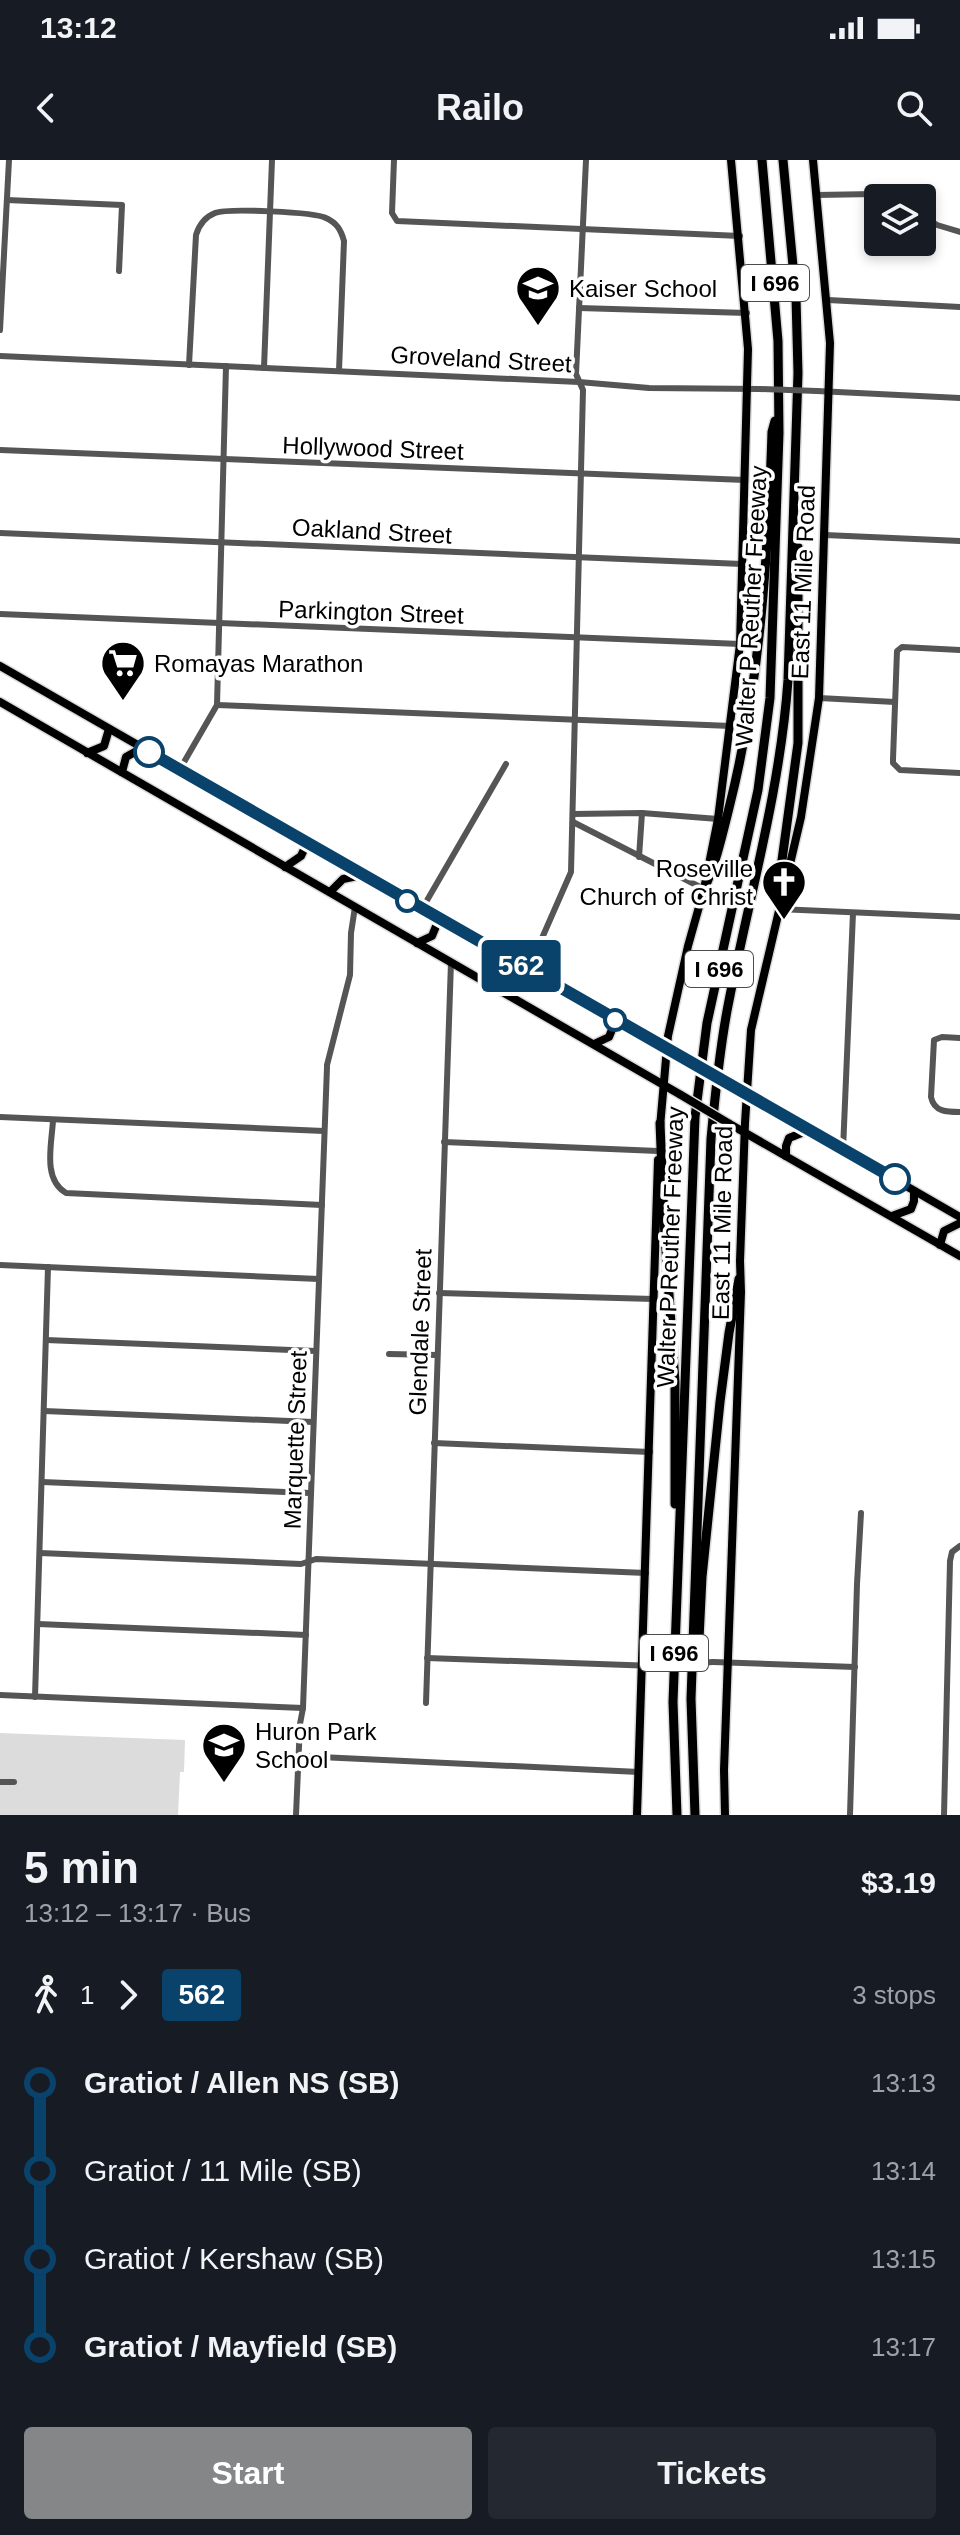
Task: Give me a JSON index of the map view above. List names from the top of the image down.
{
  "streets": {
    "highway": ["I 696", "Walter P Reuther Freeway"],
    "main road": ["East 11 Mile Road"],
    "street": [
      "Groveland Street",
      "Hollywood Street",
      "Oakland Street",
      "Parkington Street",
      "Glendale Street",
      "Marquette Street"
    ]
  },
  "crossings": [
    ["Groveland Street", "East 11 Mile Road"]
  ],
  "places": {
    "school or university": ["Kaiser School", "Huron Park School"],
    "supermarket": ["Romayas Marathon"],
    "church": ["Roseville Church of Christ"]
  },
  "lines": ["bus line 562"],
  "page": {
    "status": "13:12",
    "header": "Railo",
    "on_map": "562",
    "heading": ["5 min", "13:12 – 13:17 · Bus", "$3.19"],
    "legs": ["1", "562", "3 stops"],
    "list": [
      {
        "name": "Gratiot / Allen NS (SB)",
        "value": "13:13"
      },
      {
        "name": "Gratiot / 11 Mile (SB)",
        "value": "13:14"
      },
      {
        "name": "Gratiot / Kershaw (SB)",
        "value": "13:15"
      },
      {
        "name": "Gratiot / Mayfield (SB)",
        "value": "13:17"
      }
    ],
    "buttons": ["Start", "Tickets"]
  }
}
